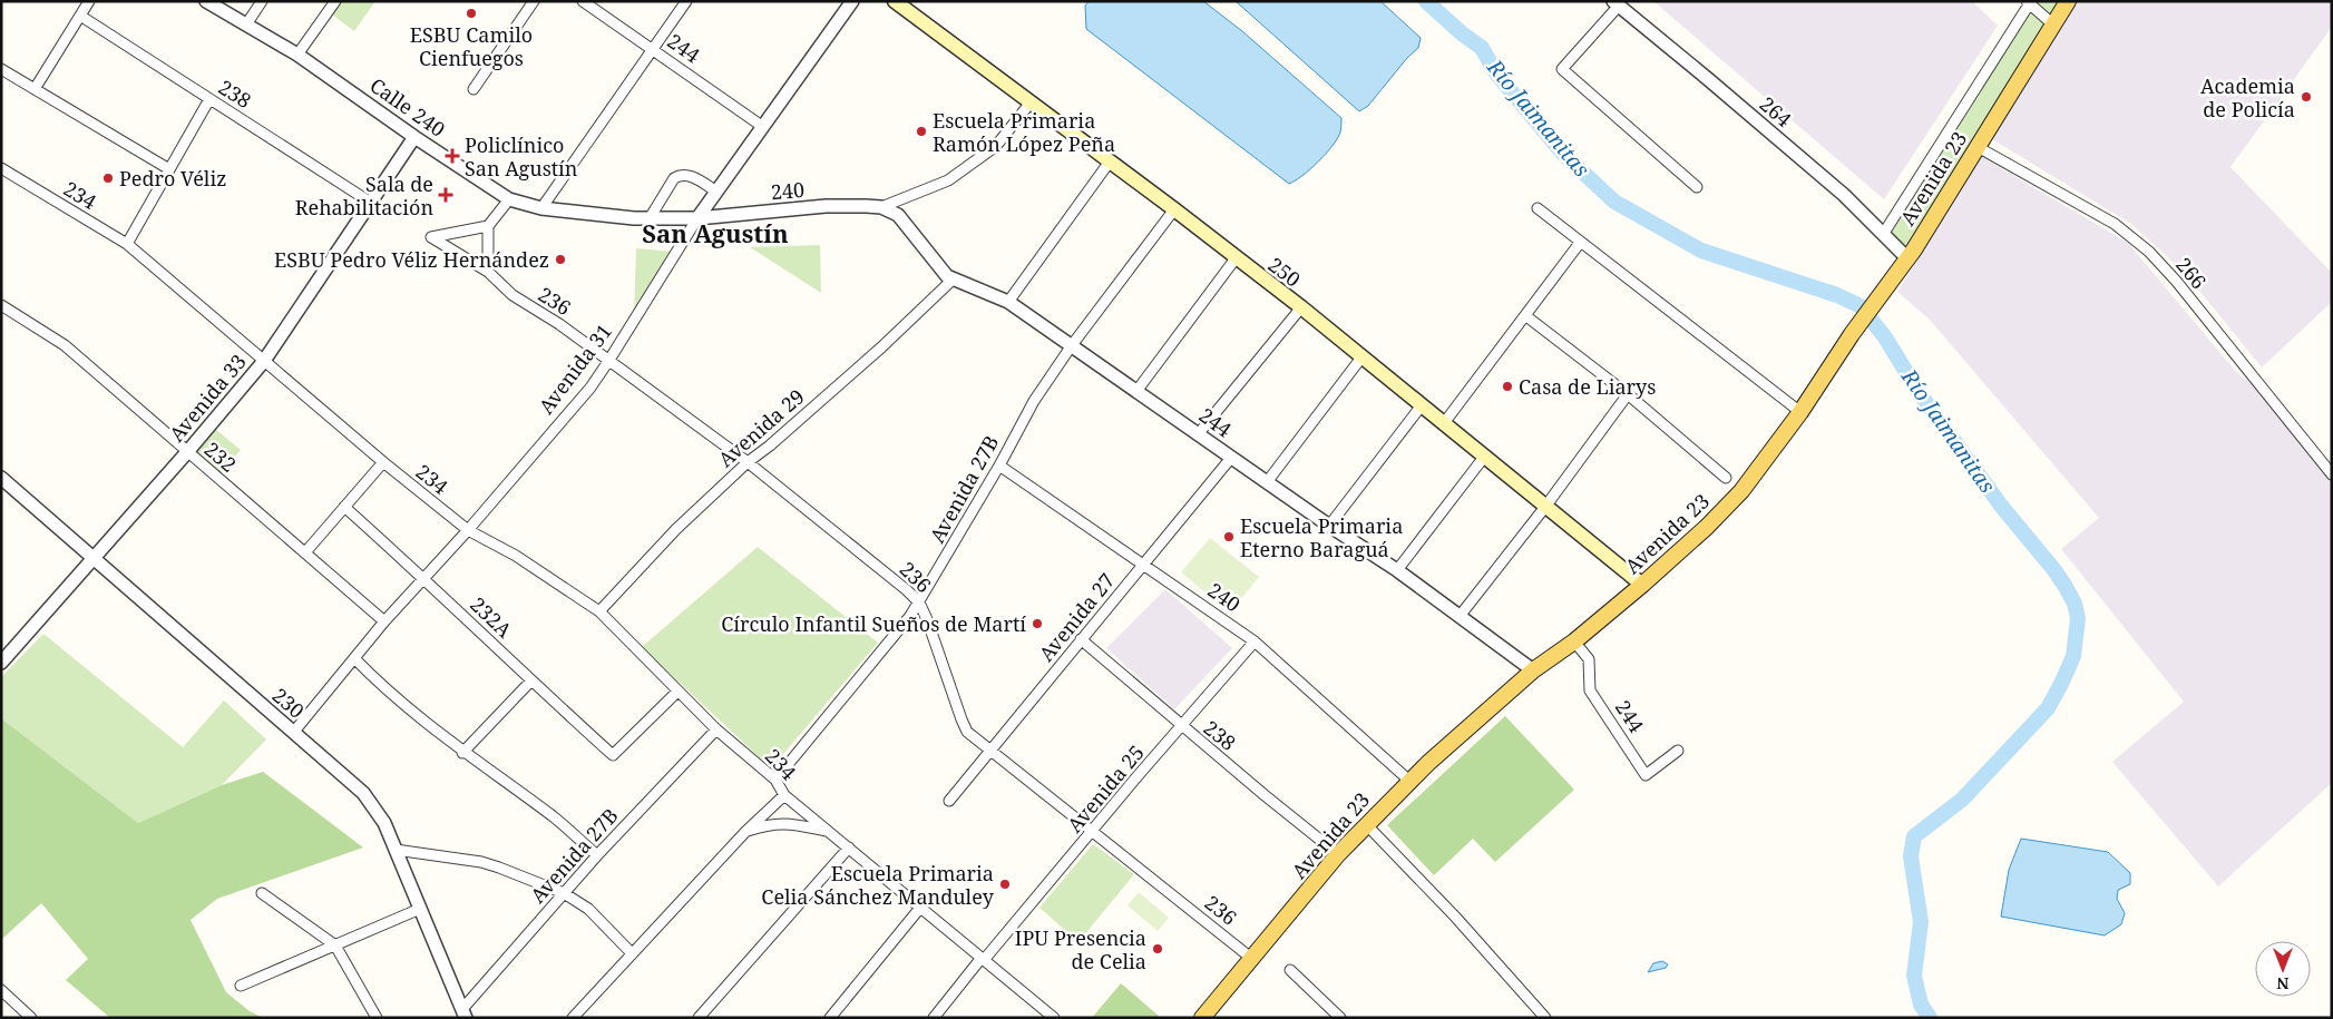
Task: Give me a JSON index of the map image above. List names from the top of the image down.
{
  "streets": {
    "main road": ["Avenida 23", "250"],
    "street": [
      "244",
      "238",
      "Calle 240",
      "264",
      "240",
      "234",
      "266",
      "236",
      "Avenida 31",
      "Avenida 33",
      "Avenida 29",
      "232",
      "Avenida 27B",
      "232A",
      "Avenida 27",
      "230",
      "Avenida 25"
    ]
  },
  "crossings": [
    ["244", "Avenida 23"],
    ["244", "240"],
    ["244", "Avenida 31"],
    ["244", "Avenida 29"],
    ["244", "Avenida 27B"],
    ["244", "Avenida 27"],
    ["238", "Avenida 23"],
    ["238", "Avenida 33"],
    ["238", "Avenida 27"],
    ["238", "Avenida 25"],
    ["Calle 240", "240"],
    ["Calle 240", "Avenida 31"],
    ["Calle 240", "Avenida 33"],
    ["264", "Avenida 23"],
    ["Avenida 23", "240"],
    ["Avenida 23", "250"],
    ["Avenida 23", "266"],
    ["Avenida 23", "236"],
    ["240", "Avenida 31"],
    ["240", "Avenida 27B"],
    ["240", "Avenida 27"],
    ["240", "Avenida 25"],
    ["234", "Avenida 31"],
    ["234", "Avenida 33"],
    ["234", "Avenida 29"],
    ["234", "Avenida 27B"],
    ["234", "232A"],
    ["234", "Avenida 25"],
    ["250", "Avenida 27B"],
    ["236", "Avenida 31"],
    ["236", "Avenida 29"],
    ["236", "Avenida 27B"],
    ["236", "Avenida 27"],
    ["236", "Avenida 25"],
    ["Avenida 31", "232"],
    ["Avenida 31", "232A"],
    ["Avenida 31", "230"],
    ["Avenida 33", "232"],
    ["Avenida 33", "230"],
    ["Avenida 27B", "230"]
  ],
  "districts": ["San Agustín"],
  "water": ["Río Jaimanitas"],
  "places": {
    "other": [
      "ESBU Camilo Cienfuegos",
      "Academia de Policía",
      "Escuela Primaria Ramón López Peña",
      "Pedro Véliz",
      "ESBU Pedro Véliz Hernández",
      "Casa de Liarys",
      "Escuela Primaria Eterno Baraguá",
      "Círculo Infantil Sueños de Martí",
      "Escuela Primaria Celia Sánchez Manduley",
      "IPU Presencia de Celia"
    ],
    "health": ["Policlínico San Agustín", "Sala de Rehabilitación"]
  },
  "north": "bottom"
}
